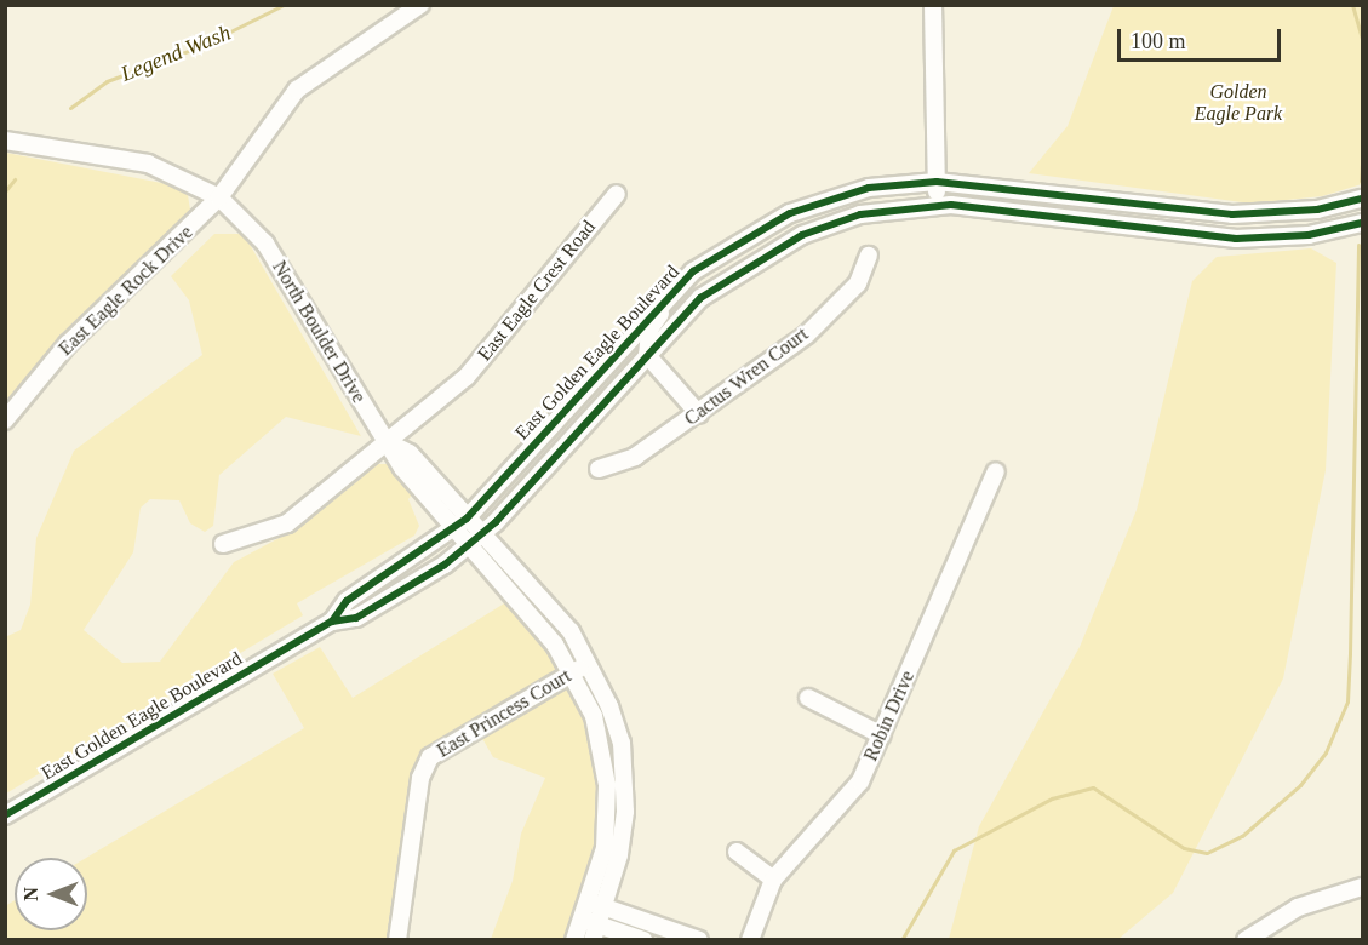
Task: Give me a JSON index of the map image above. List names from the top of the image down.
{
  "streets": {
    "street": [
      "East Eagle Rock Drive",
      "East Eagle Crest Road",
      "North Boulder Drive",
      "East Golden Eagle Boulevard",
      "Cactus Wren Court",
      "East Princess Court",
      "Robin Drive"
    ]
  },
  "crossings": [
    ["East Eagle Rock Drive", "North Boulder Drive"],
    ["East Eagle Crest Road", "North Boulder Drive"],
    ["North Boulder Drive", "East Golden Eagle Boulevard"]
  ],
  "water": ["Legend Wash"],
  "parks": ["Golden Eagle Park"],
  "scale_bar": "100 m",
  "north": "left"
}
